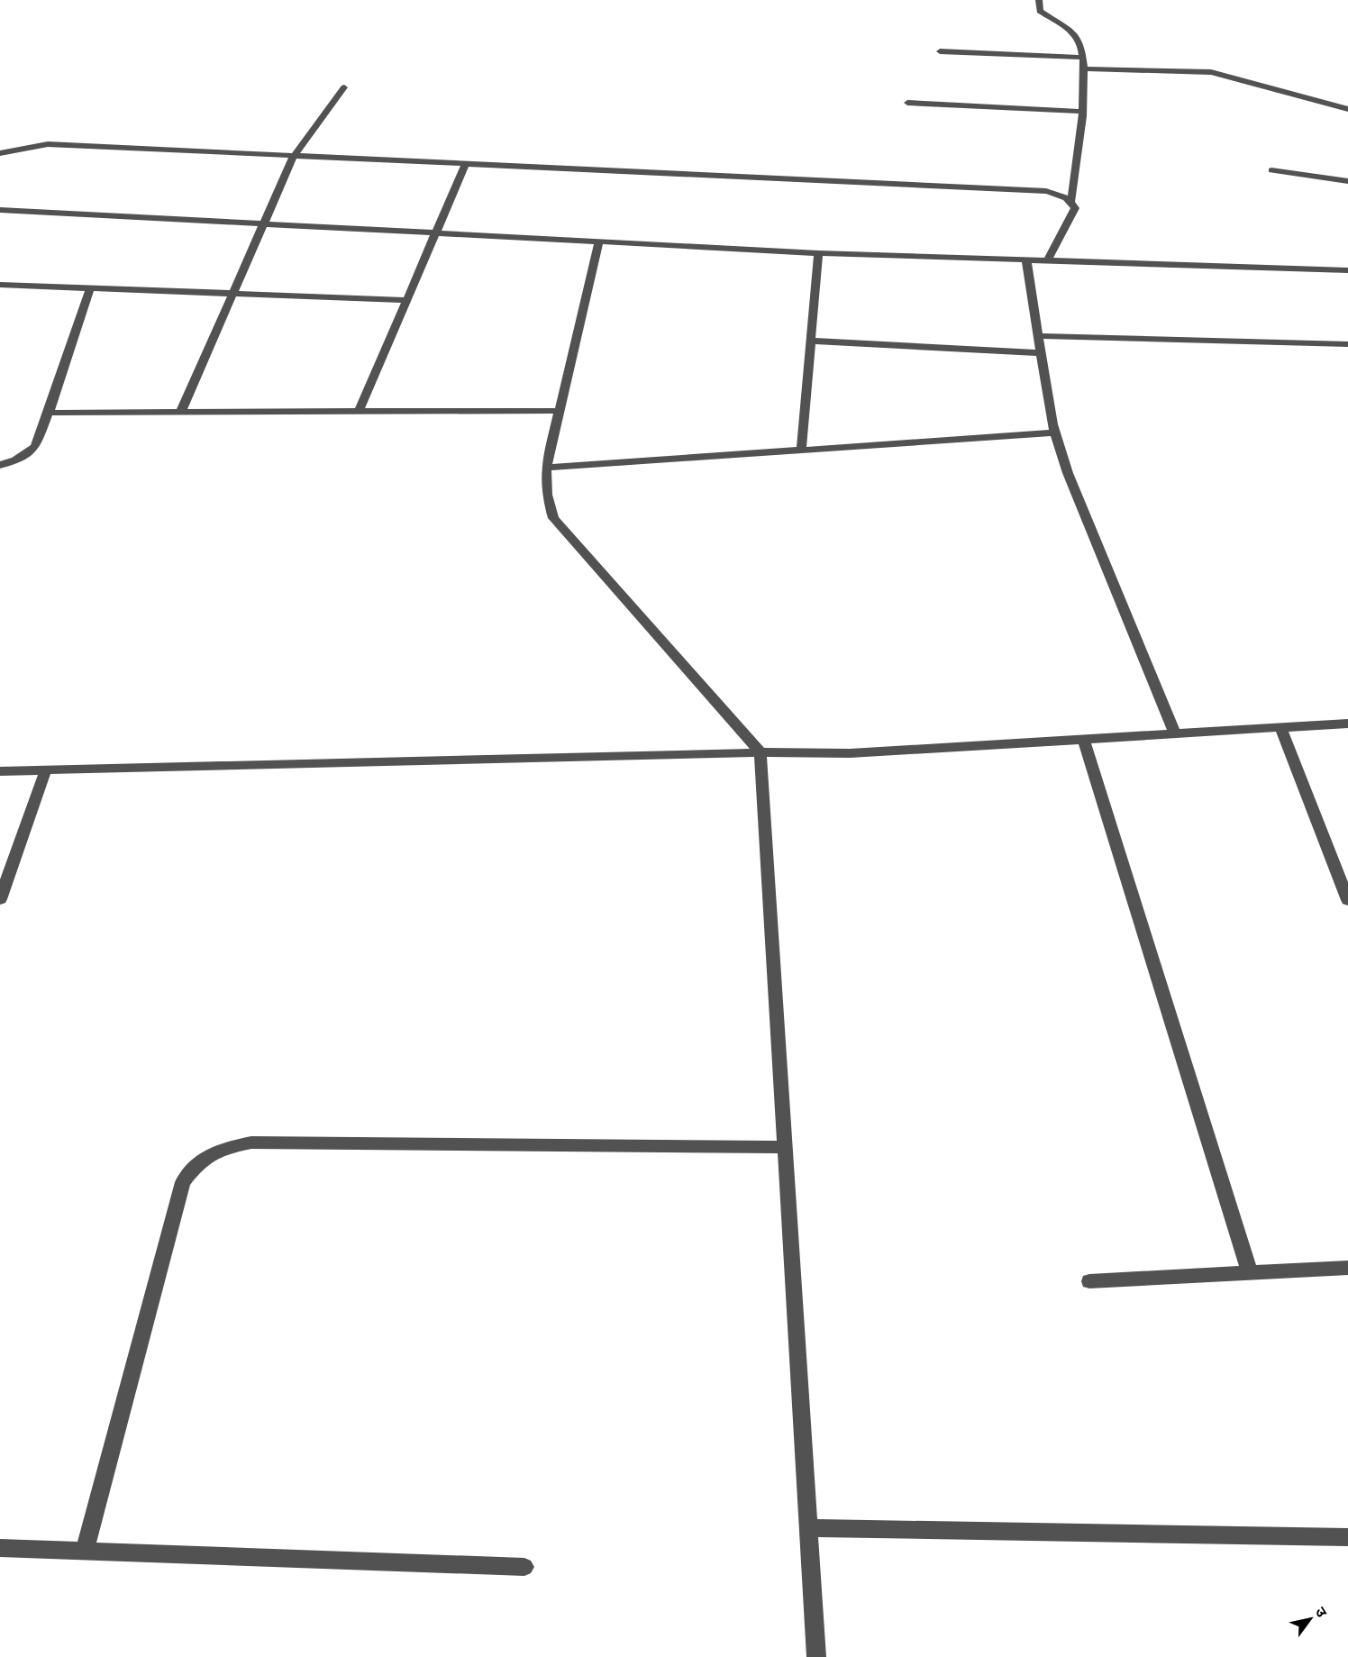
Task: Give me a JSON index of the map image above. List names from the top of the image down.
{
  "north": "top right"
}
